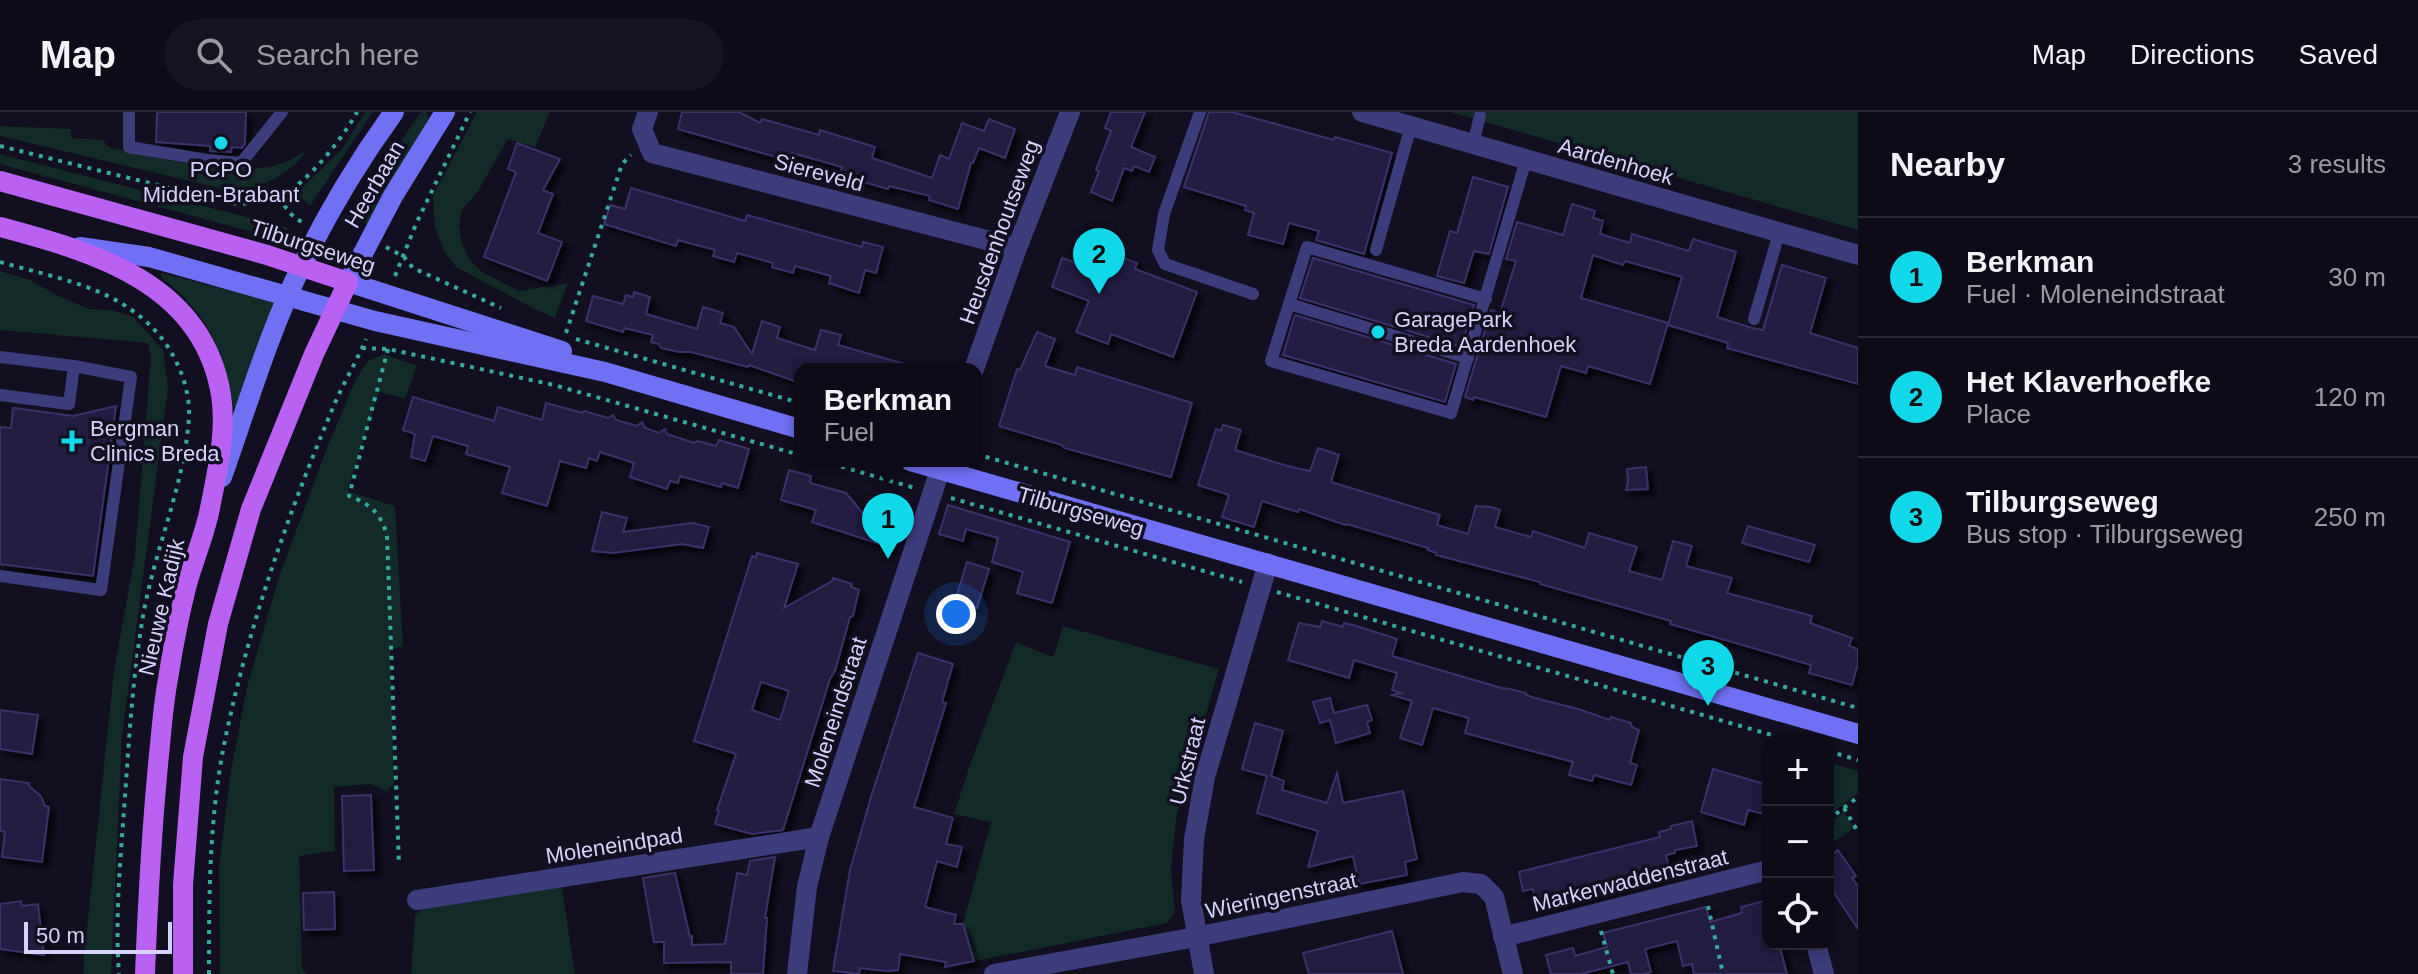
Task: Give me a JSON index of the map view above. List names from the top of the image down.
{
  "streets": {
    "main road": ["Heerbaan", "Tilburgseweg", "Nieuwe Kadijk"],
    "street": [
      "Aardenhoek",
      "Siereveld",
      "Heusdenhoutseweg",
      "Moleneindstraat",
      "Urkstraat",
      "Moleneindpad",
      "Markerwaddenstraat",
      "Wieringenstraat"
    ]
  },
  "crossings": [
    ["Siereveld", "Heusdenhoutseweg"],
    ["Heerbaan", "Tilburgseweg"],
    ["Heerbaan", "Nieuwe Kadijk"],
    ["Tilburgseweg", "Nieuwe Kadijk"],
    ["Tilburgseweg", "Moleneindstraat"],
    ["Tilburgseweg", "Urkstraat"],
    ["Moleneindstraat", "Moleneindpad"],
    ["Urkstraat", "Wieringenstraat"],
    ["Markerwaddenstraat", "Wieringenstraat"]
  ],
  "places": {
    "other": ["PCPO Midden-Brabant", "GaragePark Breda Aardenhoek"],
    "health": ["Bergman Clinics Breda"]
  },
  "scale_bar": "50 m",
  "page": {
    "header": "Map",
    "search": "Search here",
    "nav": ["Map", "Directions", "Saved"],
    "heading": ["Nearby", "3 results"],
    "list": [
      {
        "mark": "1",
        "name": "Berkman",
        "note": "Fuel · Moleneindstraat",
        "value": "30 m"
      },
      {
        "mark": "2",
        "name": "Het Klaverhoefke",
        "note": "Place",
        "value": "120 m"
      },
      {
        "mark": "3",
        "name": "Tilburgseweg",
        "note": "Bus stop · Tilburgseweg",
        "value": "250 m"
      }
    ],
    "pins": ["2", "1", "3"],
    "popup": ["Berkman", "Fuel"],
    "map_buttons": ["+", "−"],
    "scale": "50 m"
  }
}
